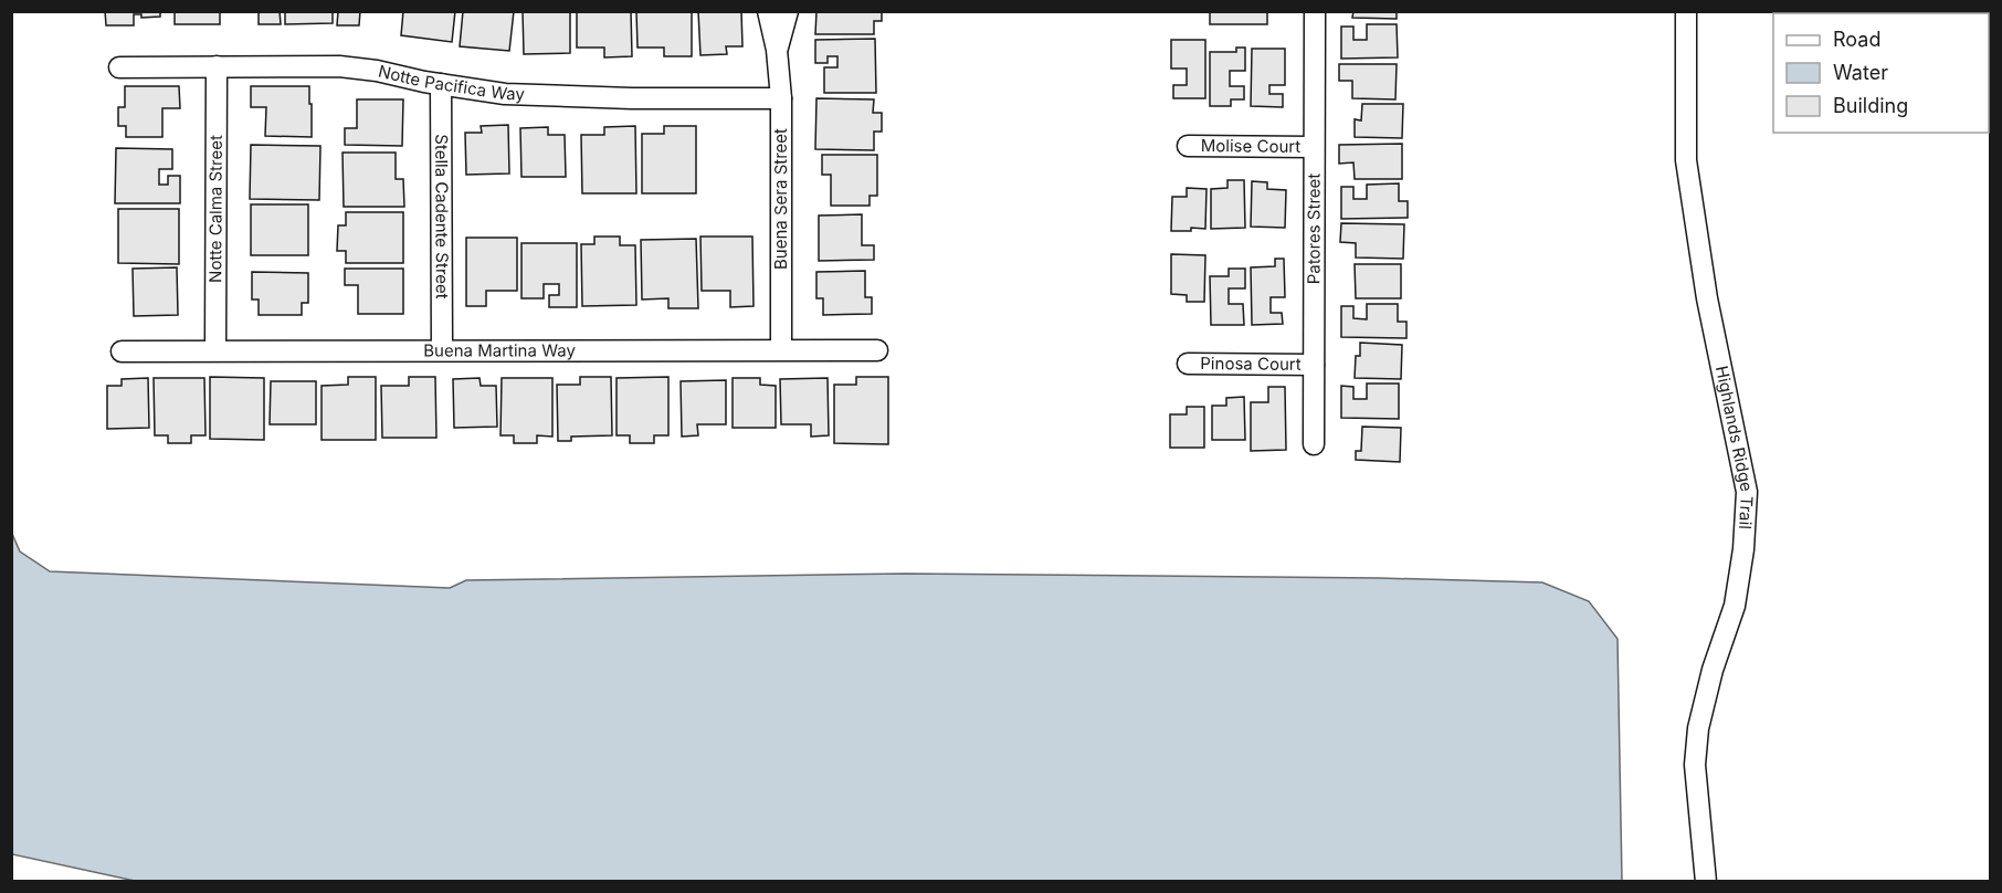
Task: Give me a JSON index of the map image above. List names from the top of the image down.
{
  "streets": {
    "street": [
      "Notte Pacifica Way",
      "Molise Court",
      "Buena Sera Street",
      "Notte Calma Street",
      "Stella Cadente Street",
      "Patores Street",
      "Buena Martina Way",
      "Pinosa Court",
      "Highlands Ridge Trail"
    ]
  },
  "crossings": [
    ["Notte Pacifica Way", "Buena Sera Street"],
    ["Notte Pacifica Way", "Notte Calma Street"],
    ["Notte Pacifica Way", "Stella Cadente Street"],
    ["Molise Court", "Patores Street"],
    ["Buena Sera Street", "Buena Martina Way"],
    ["Notte Calma Street", "Buena Martina Way"],
    ["Stella Cadente Street", "Buena Martina Way"],
    ["Patores Street", "Pinosa Court"]
  ],
  "legend": ["Road", "Water", "Building"]
}
